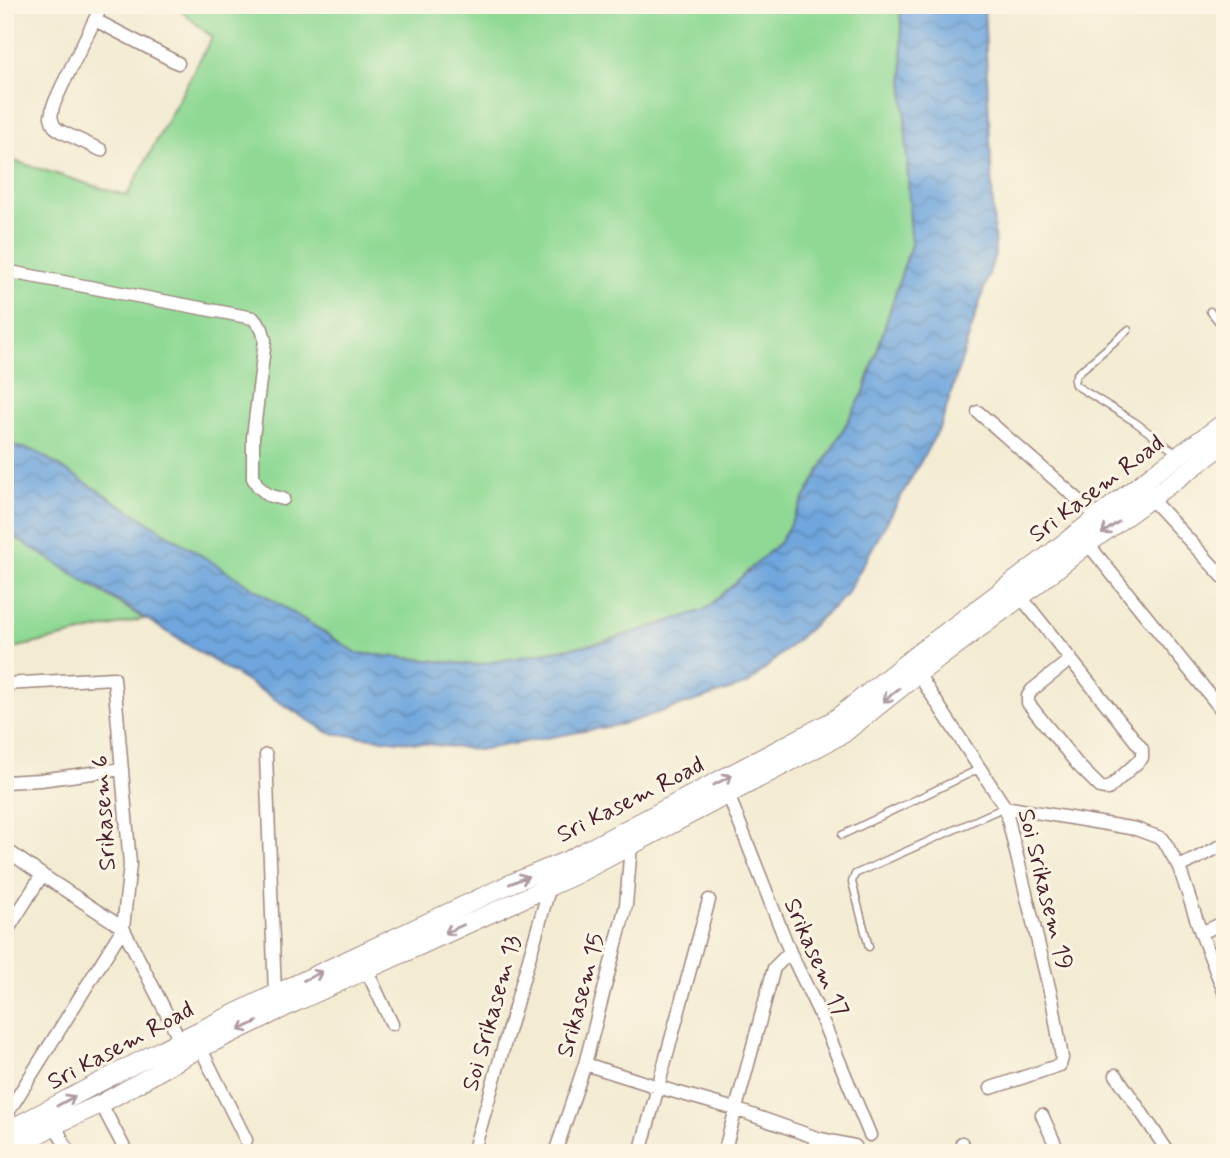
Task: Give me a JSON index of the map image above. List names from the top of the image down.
{
  "streets": {
    "main road": ["Sri Kasem Road"],
    "street": [
      "Srikasem 6",
      "Soi Srikasem 19",
      "Srikasem 17",
      "Srikasem 15",
      "Soi Srikasem 13"
    ]
  },
  "crossings": [
    ["Sri Kasem Road", "Soi Srikasem 19"],
    ["Sri Kasem Road", "Srikasem 17"],
    ["Sri Kasem Road", "Srikasem 15"],
    ["Sri Kasem Road", "Soi Srikasem 13"]
  ]
}
